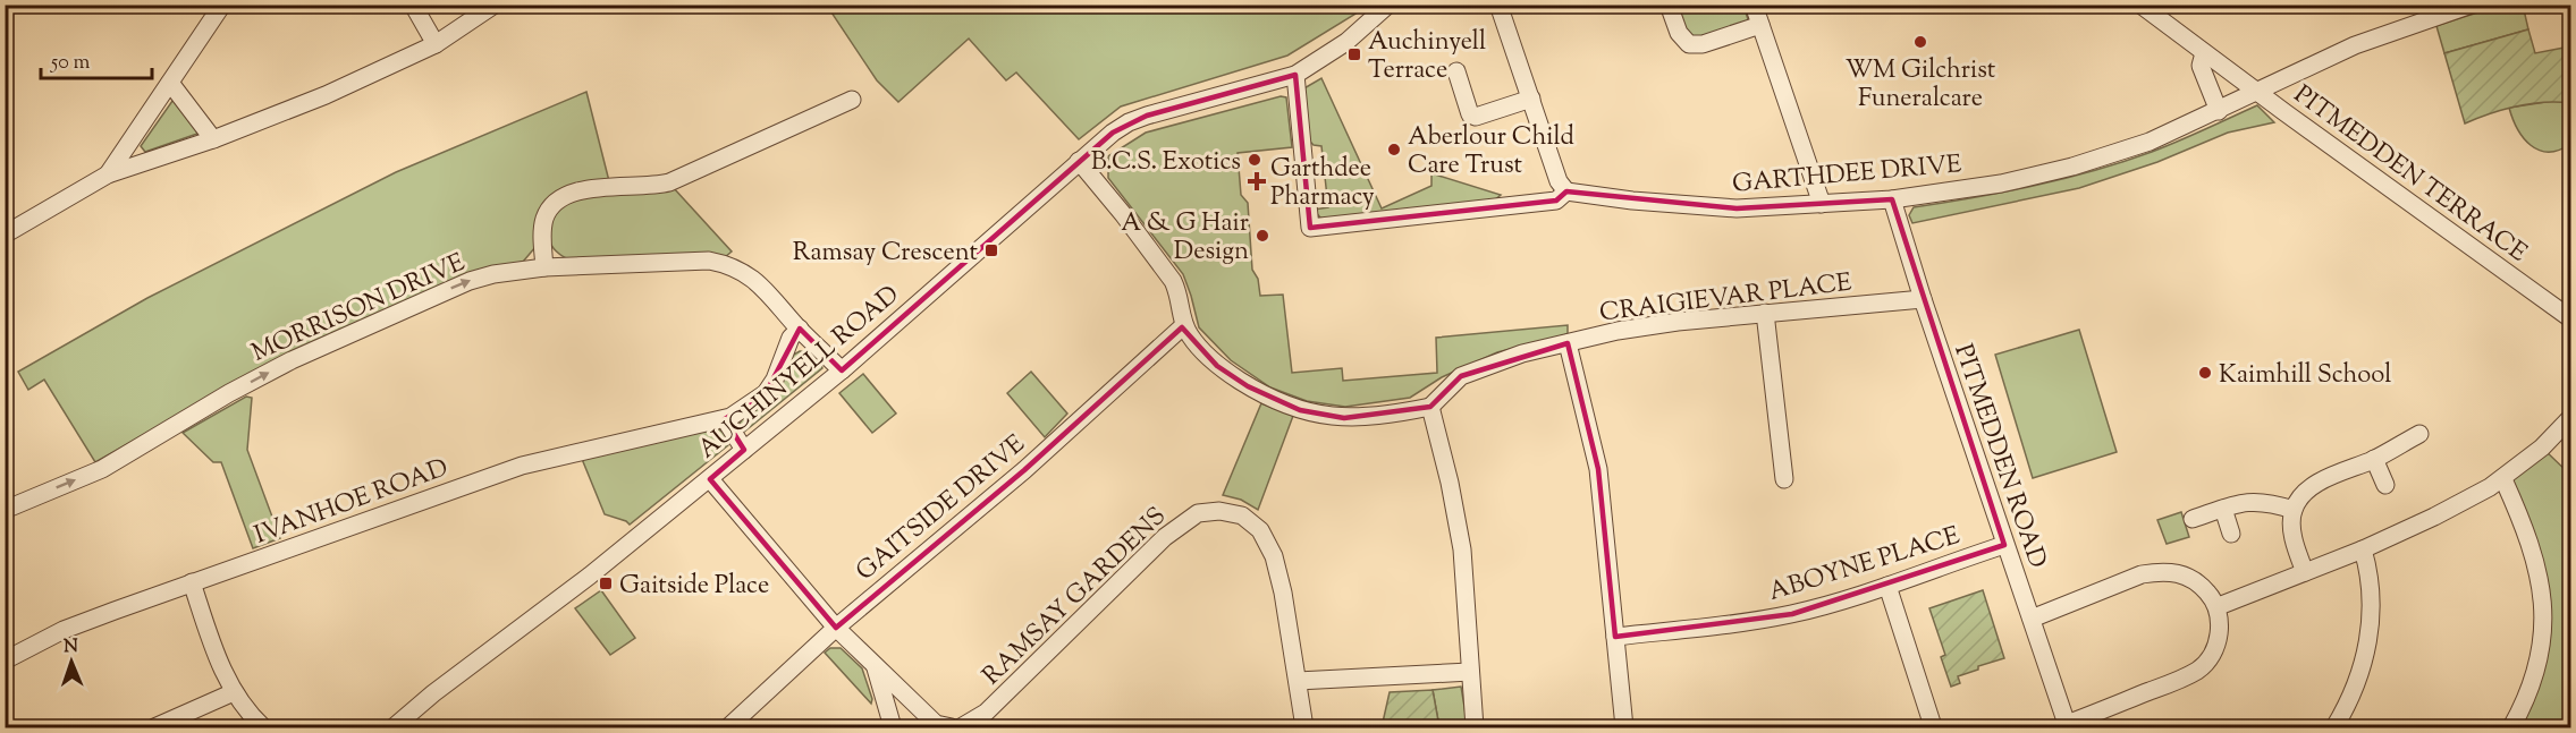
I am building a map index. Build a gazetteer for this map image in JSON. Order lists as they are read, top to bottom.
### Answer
{
  "streets": {
    "street": [
      "GARTHDEE DRIVE",
      "PITMEDDEN TERRACE",
      "CRAIGIEVAR PLACE",
      "MORRISON DRIVE",
      "AUCHINYELL ROAD",
      "PITMEDDEN ROAD",
      "IVANHOE ROAD",
      "GAITSIDE DRIVE",
      "ABOYNE PLACE",
      "RAMSAY GARDENS"
    ]
  },
  "crossings": [
    ["GARTHDEE DRIVE", "PITMEDDEN TERRACE"],
    ["GARTHDEE DRIVE", "AUCHINYELL ROAD"],
    ["GARTHDEE DRIVE", "PITMEDDEN ROAD"],
    ["CRAIGIEVAR PLACE", "PITMEDDEN ROAD"],
    ["MORRISON DRIVE", "AUCHINYELL ROAD"],
    ["MORRISON DRIVE", "IVANHOE ROAD"],
    ["PITMEDDEN ROAD", "ABOYNE PLACE"]
  ],
  "one_way": ["MORRISON DRIVE"],
  "places": {
    "other": [
      "WM Gilchrist Funeralcare",
      "Aberlour Child Care Trust",
      "B.C.S. Exotics",
      "A & G Hair Design",
      "Kaimhill School"
    ],
    "transit": ["Auchinyell Terrace", "Ramsay Crescent", "Gaitside Place"],
    "health": ["Garthdee Pharmacy"]
  },
  "scale_bar": "50 m",
  "north": "top"
}
